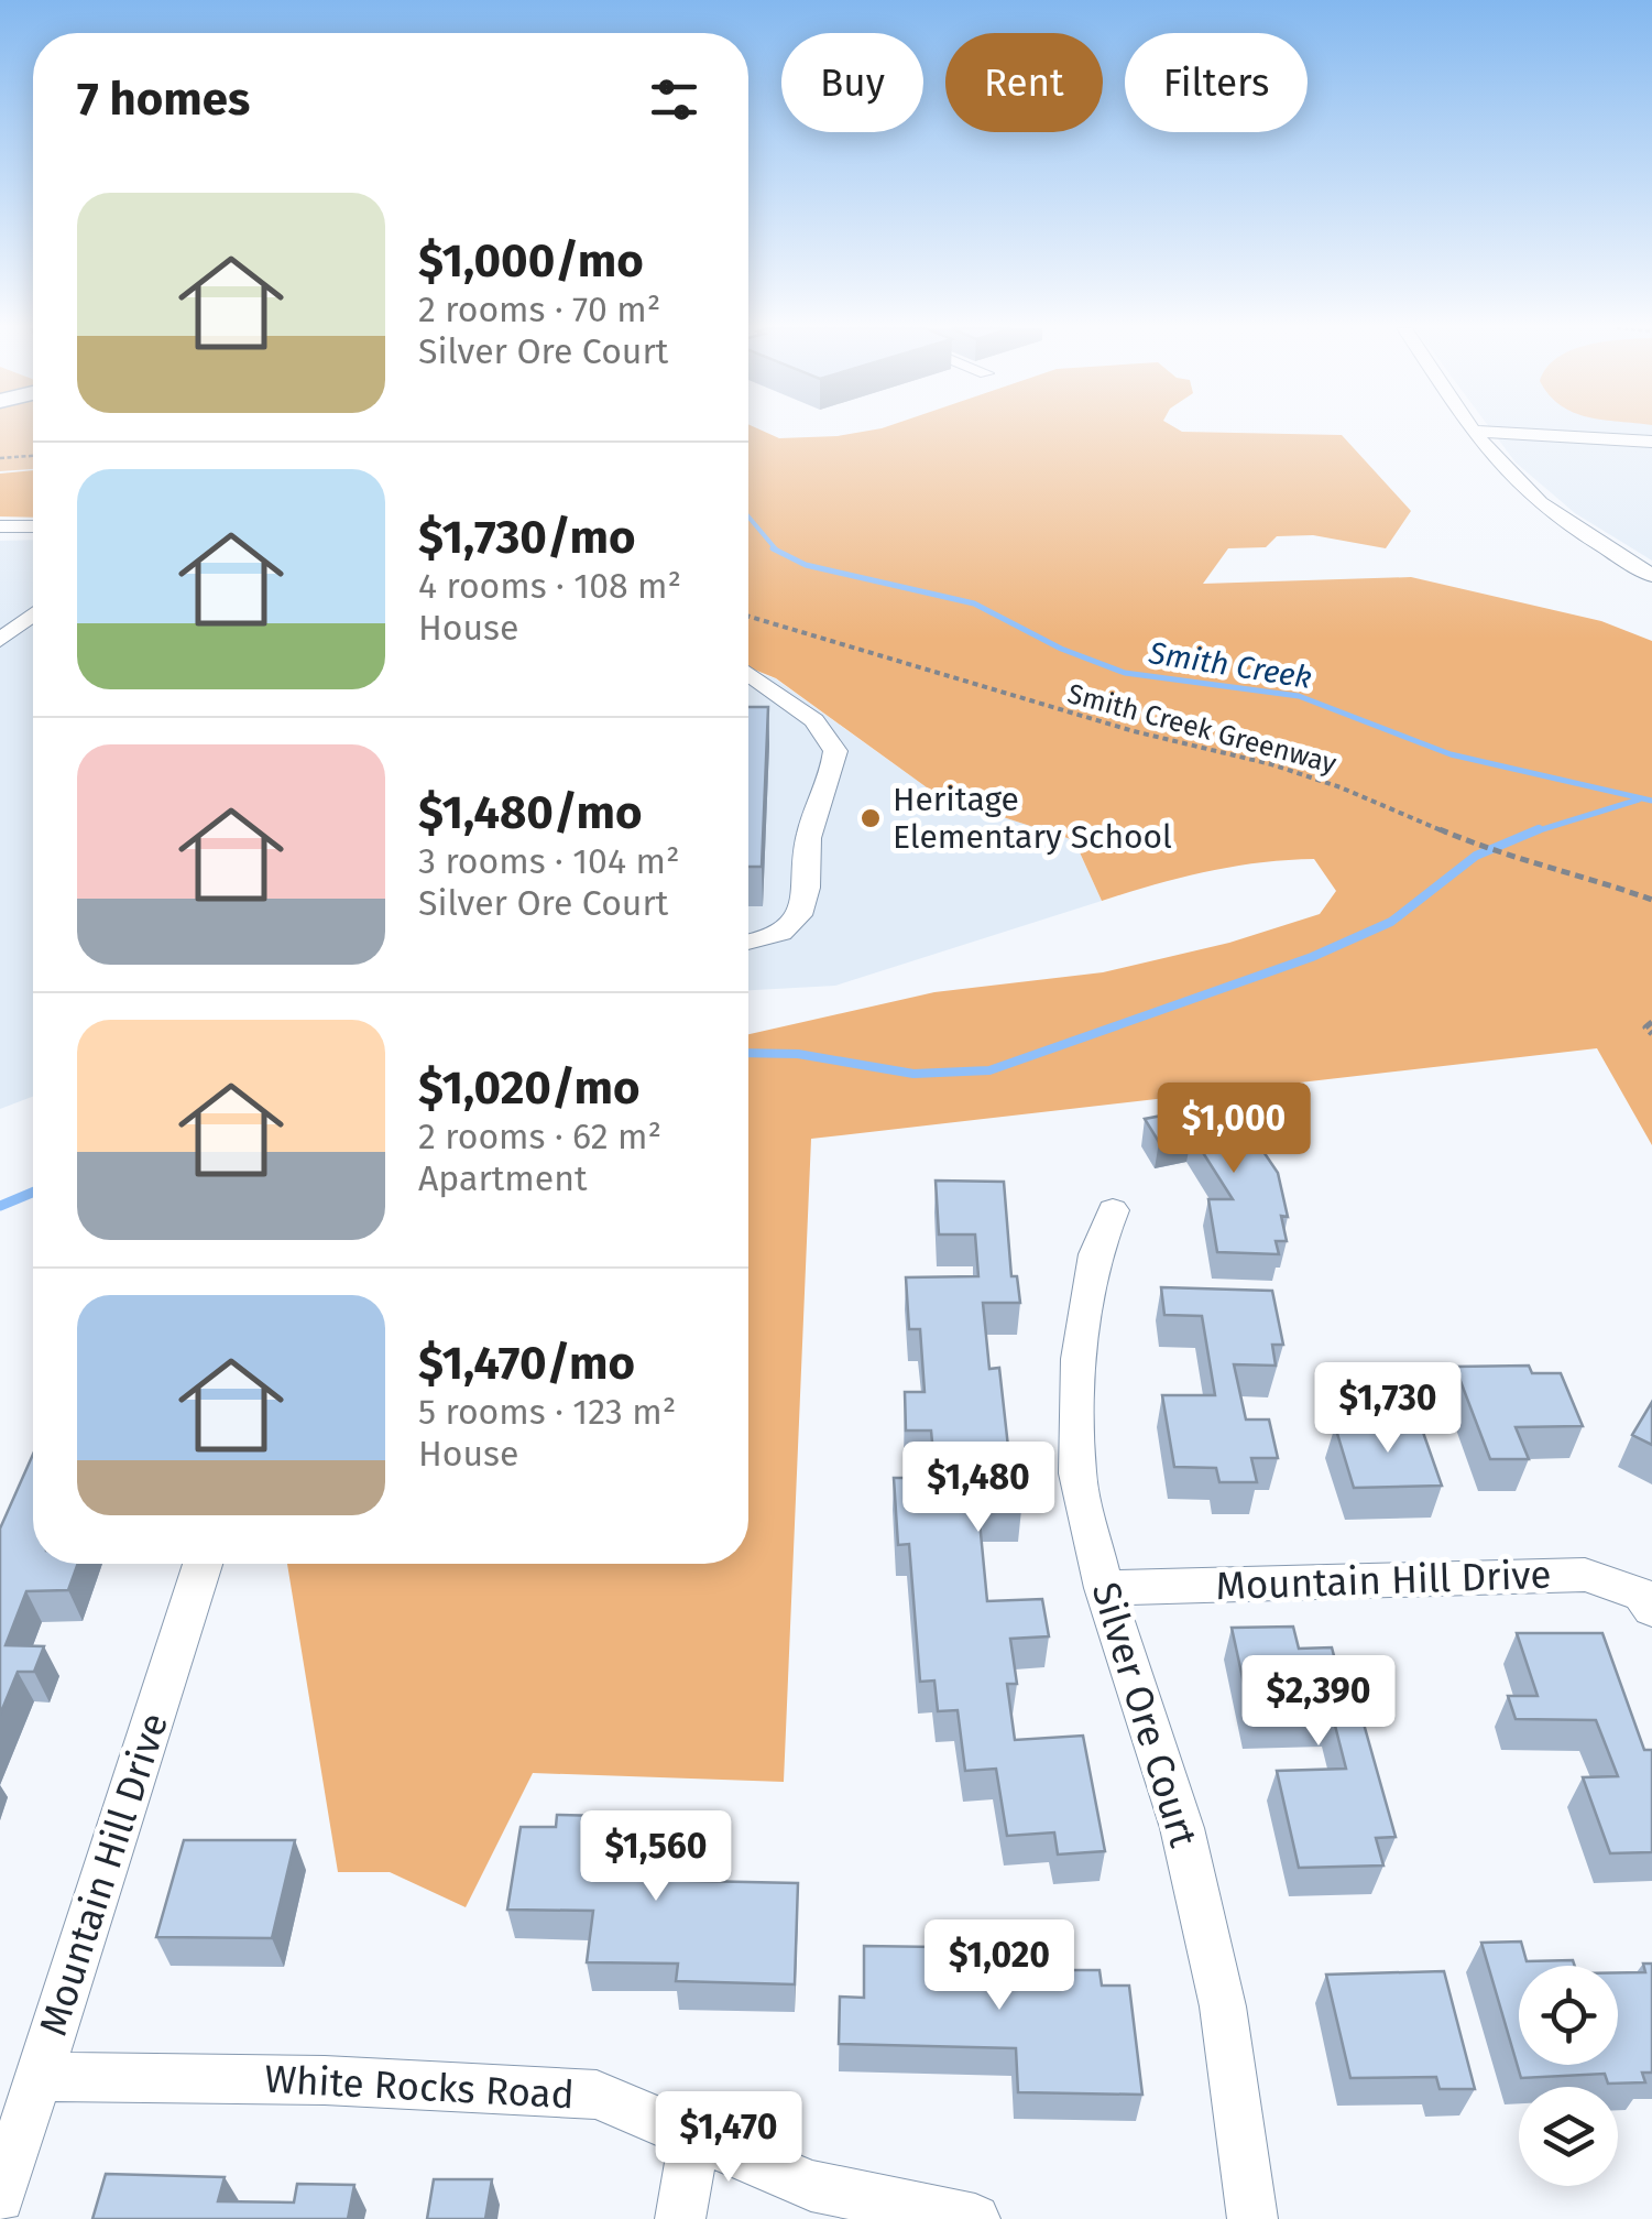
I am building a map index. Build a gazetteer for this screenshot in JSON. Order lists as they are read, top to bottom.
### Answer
{
  "streets": {
    "street": ["Mountain Hill Drive", "Silver Ore Court", "White Rocks Road"],
    "path": ["Smith Creek Greenway"]
  },
  "crossings": [
    ["Mountain Hill Drive", "Silver Ore Court"],
    ["Mountain Hill Drive", "White Rocks Road"]
  ],
  "water": ["Smith Creek"],
  "places": ["Heritage Elementary School"],
  "page": {
    "chip": ["Buy", "Rent", "Filters"],
    "heading": "7 homes",
    "list": [
      {
        "name": "$1,000/mo",
        "note": "2 rooms · 70 m² · Silver Ore Court"
      },
      {
        "name": "$1,730/mo",
        "note": "4 rooms · 108 m² · House"
      },
      {
        "name": "$1,480/mo",
        "note": "3 rooms · 104 m² · Silver Ore Court"
      },
      {
        "name": "$1,020/mo",
        "note": "2 rooms · 62 m² · Apartment"
      },
      {
        "name": "$1,470/mo",
        "note": "5 rooms · 123 m² · House"
      }
    ],
    "price": [
      "$1,000",
      "$1,730",
      "$1,480",
      "$2,390",
      "$1,560",
      "$1,020",
      "$1,470"
    ]
  }
}
